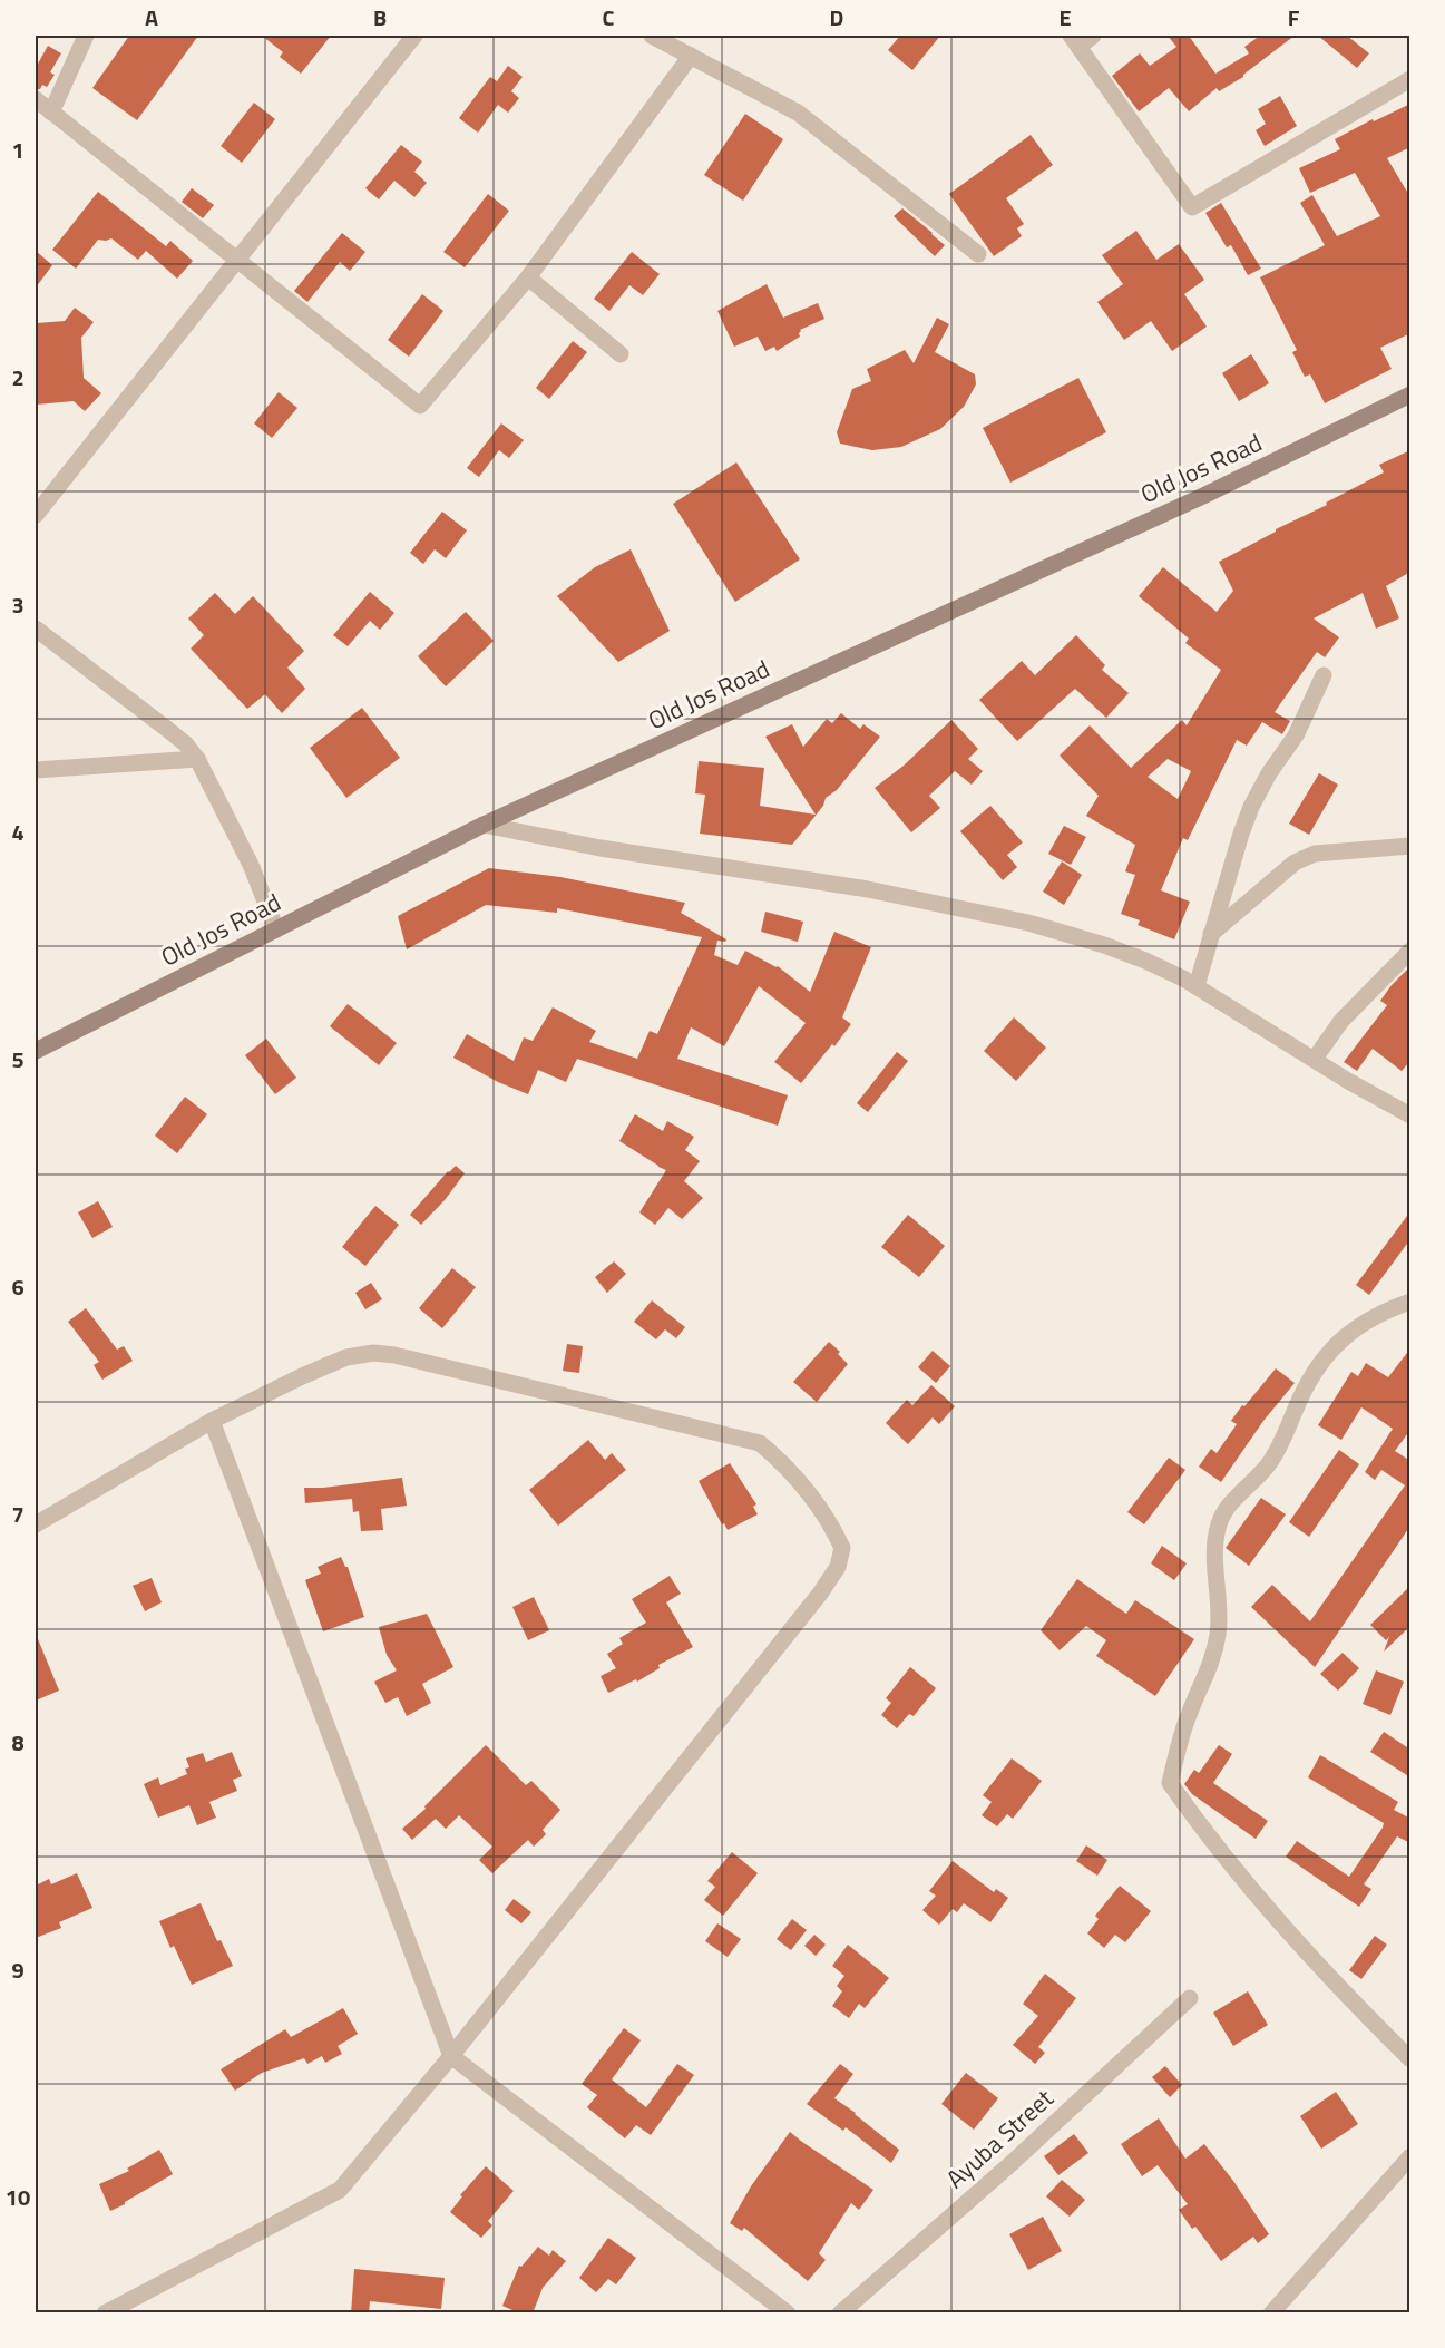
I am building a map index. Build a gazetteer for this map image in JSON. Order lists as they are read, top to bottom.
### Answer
{
  "streets": {
    "main road": ["Old Jos Road"],
    "street": ["Ayuba Street"]
  },
  "grid": {
    "columns": [
      "A",
      "B",
      "C",
      "D",
      "E",
      "F"
    ],
    "rows": [
      "1",
      "2",
      "3",
      "4",
      "5",
      "6",
      "7",
      "8",
      "9",
      "10"
    ]
  }
}
